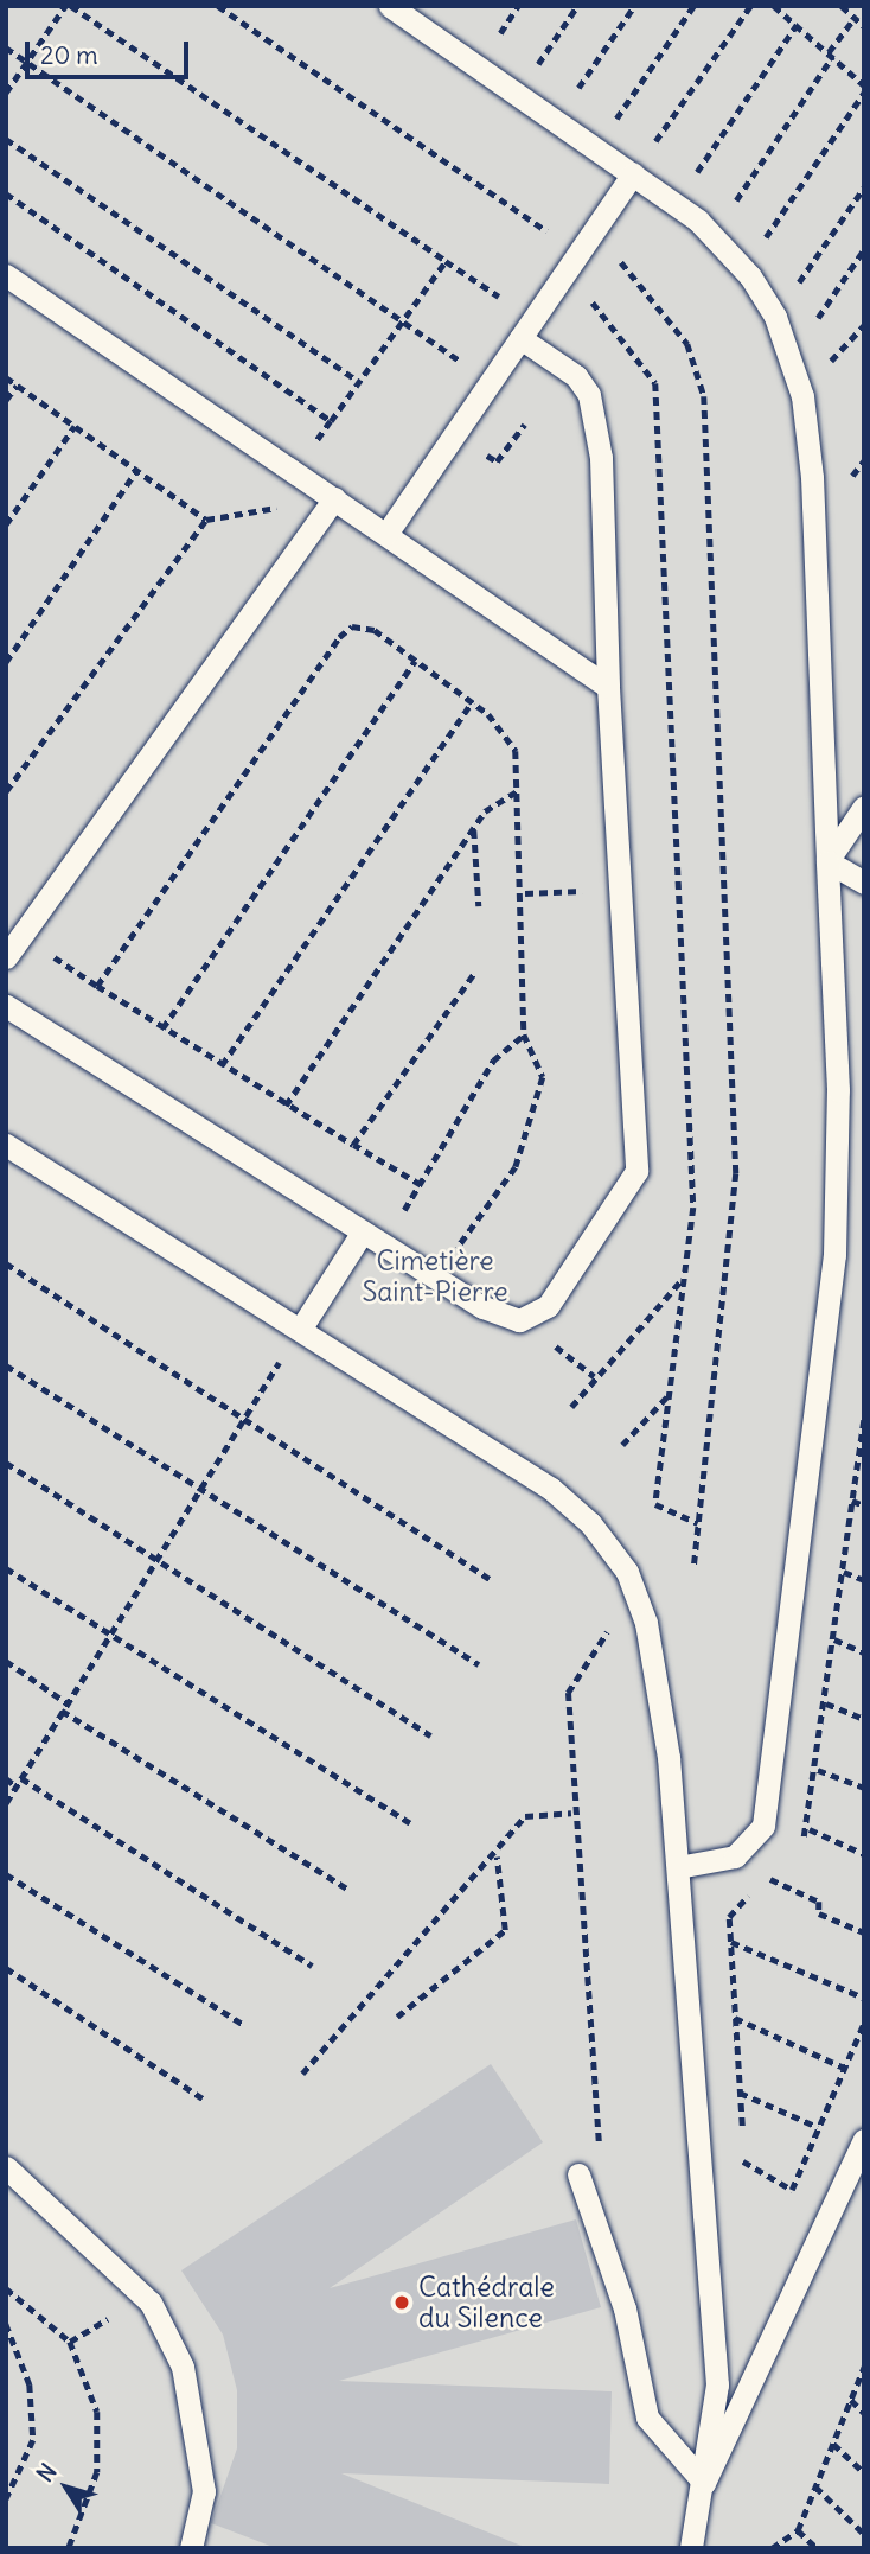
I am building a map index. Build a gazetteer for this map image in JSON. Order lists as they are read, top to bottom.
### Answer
{
  "parks": ["Cimetière Saint-Pierre"],
  "places": ["Cathédrale du Silence"],
  "scale_bar": "20 m",
  "north": "top left"
}
